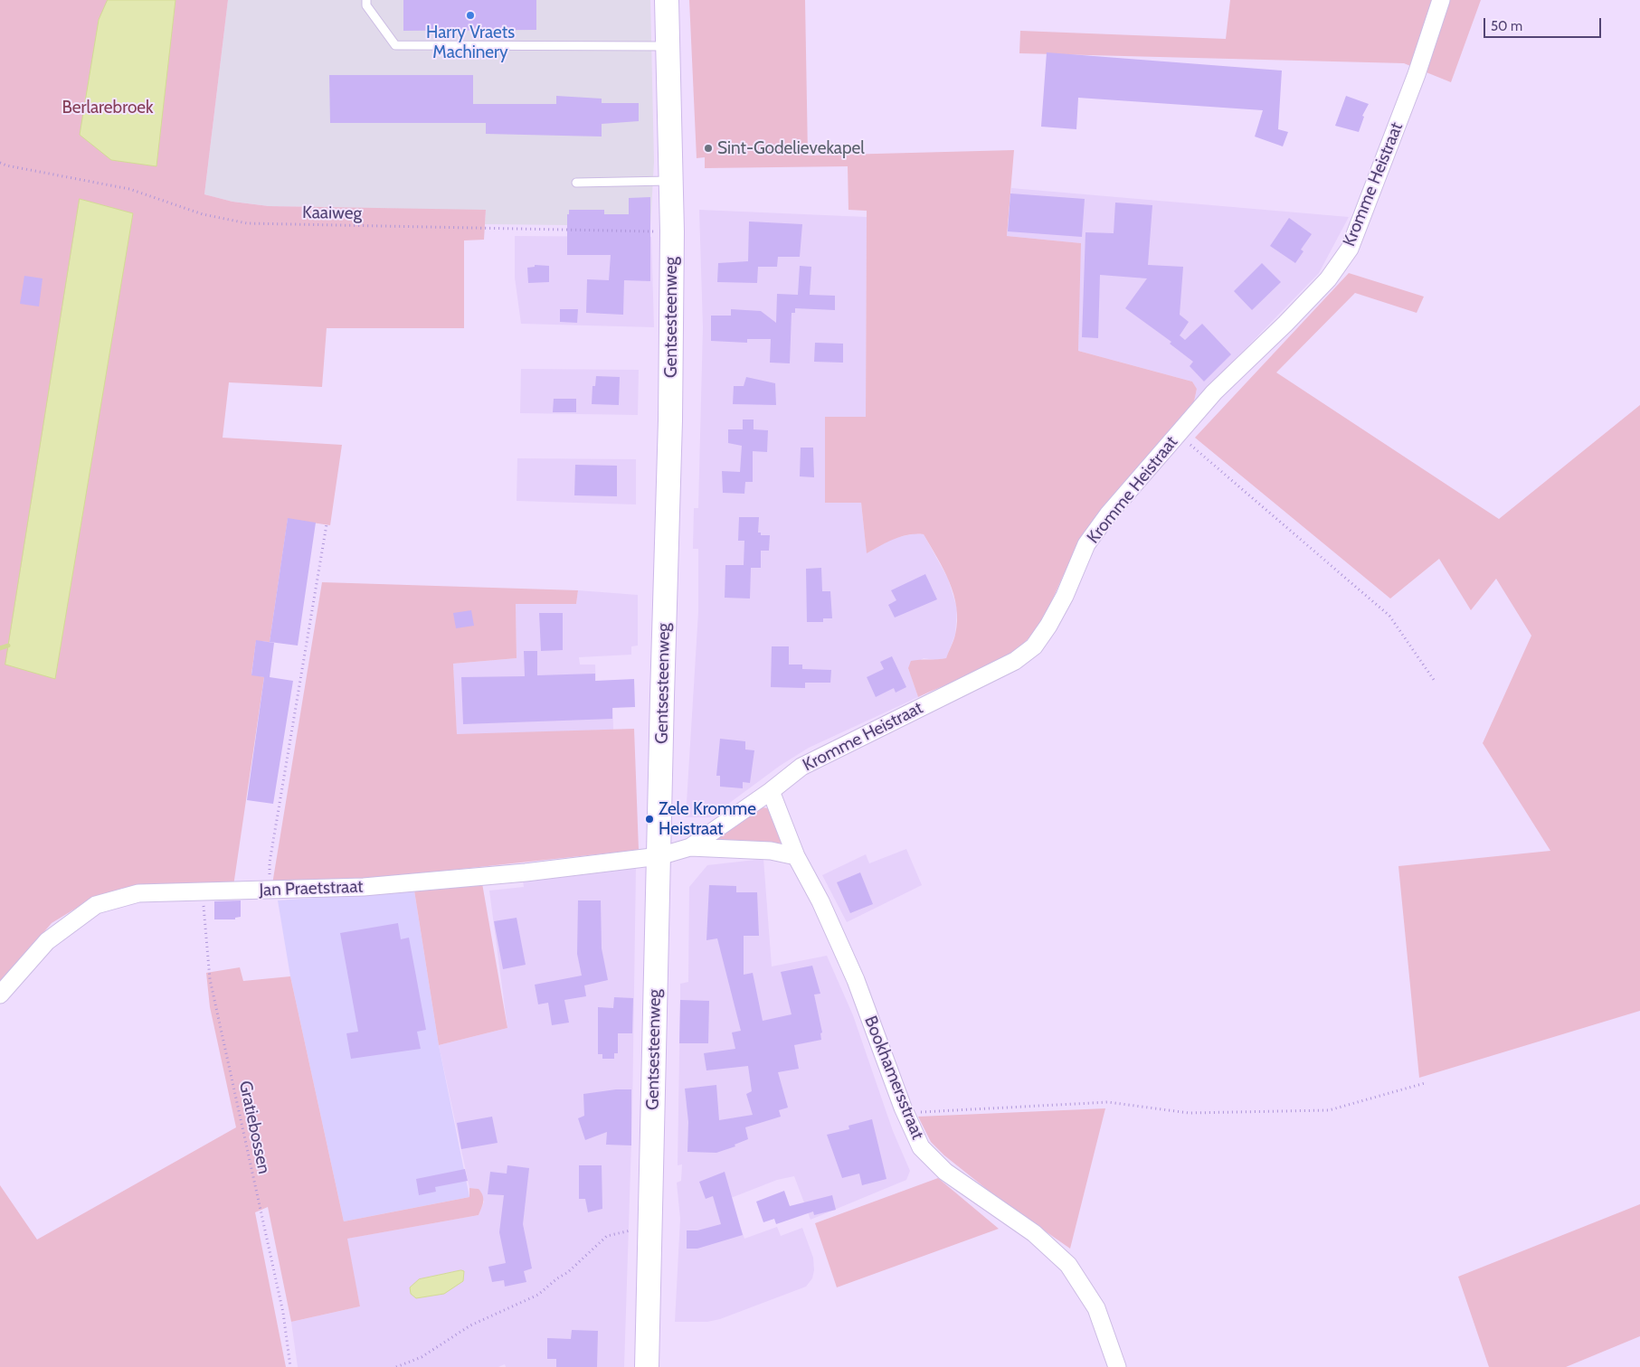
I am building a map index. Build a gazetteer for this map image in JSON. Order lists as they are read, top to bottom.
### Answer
{
  "streets": {
    "main road": ["Gentsesteenweg"],
    "street": ["Kromme Heistraat", "Jan Praetstraat", "Bookhamersstraat"],
    "path": ["Kaaiweg", "Gratiebossen"]
  },
  "crossings": [
    ["Kromme Heistraat", "Gentsesteenweg"],
    ["Kromme Heistraat", "Jan Praetstraat"],
    ["Kromme Heistraat", "Bookhamersstraat"],
    ["Kaaiweg", "Gentsesteenweg"],
    ["Gentsesteenweg", "Jan Praetstraat"],
    ["Jan Praetstraat", "Gratiebossen"]
  ],
  "parks": ["Berlarebroek"],
  "places": ["Harry Vraets Machinery", "Sint-Godelievekapel", "Zele Kromme Heistraat"],
  "scale_bar": "50 m"
}
